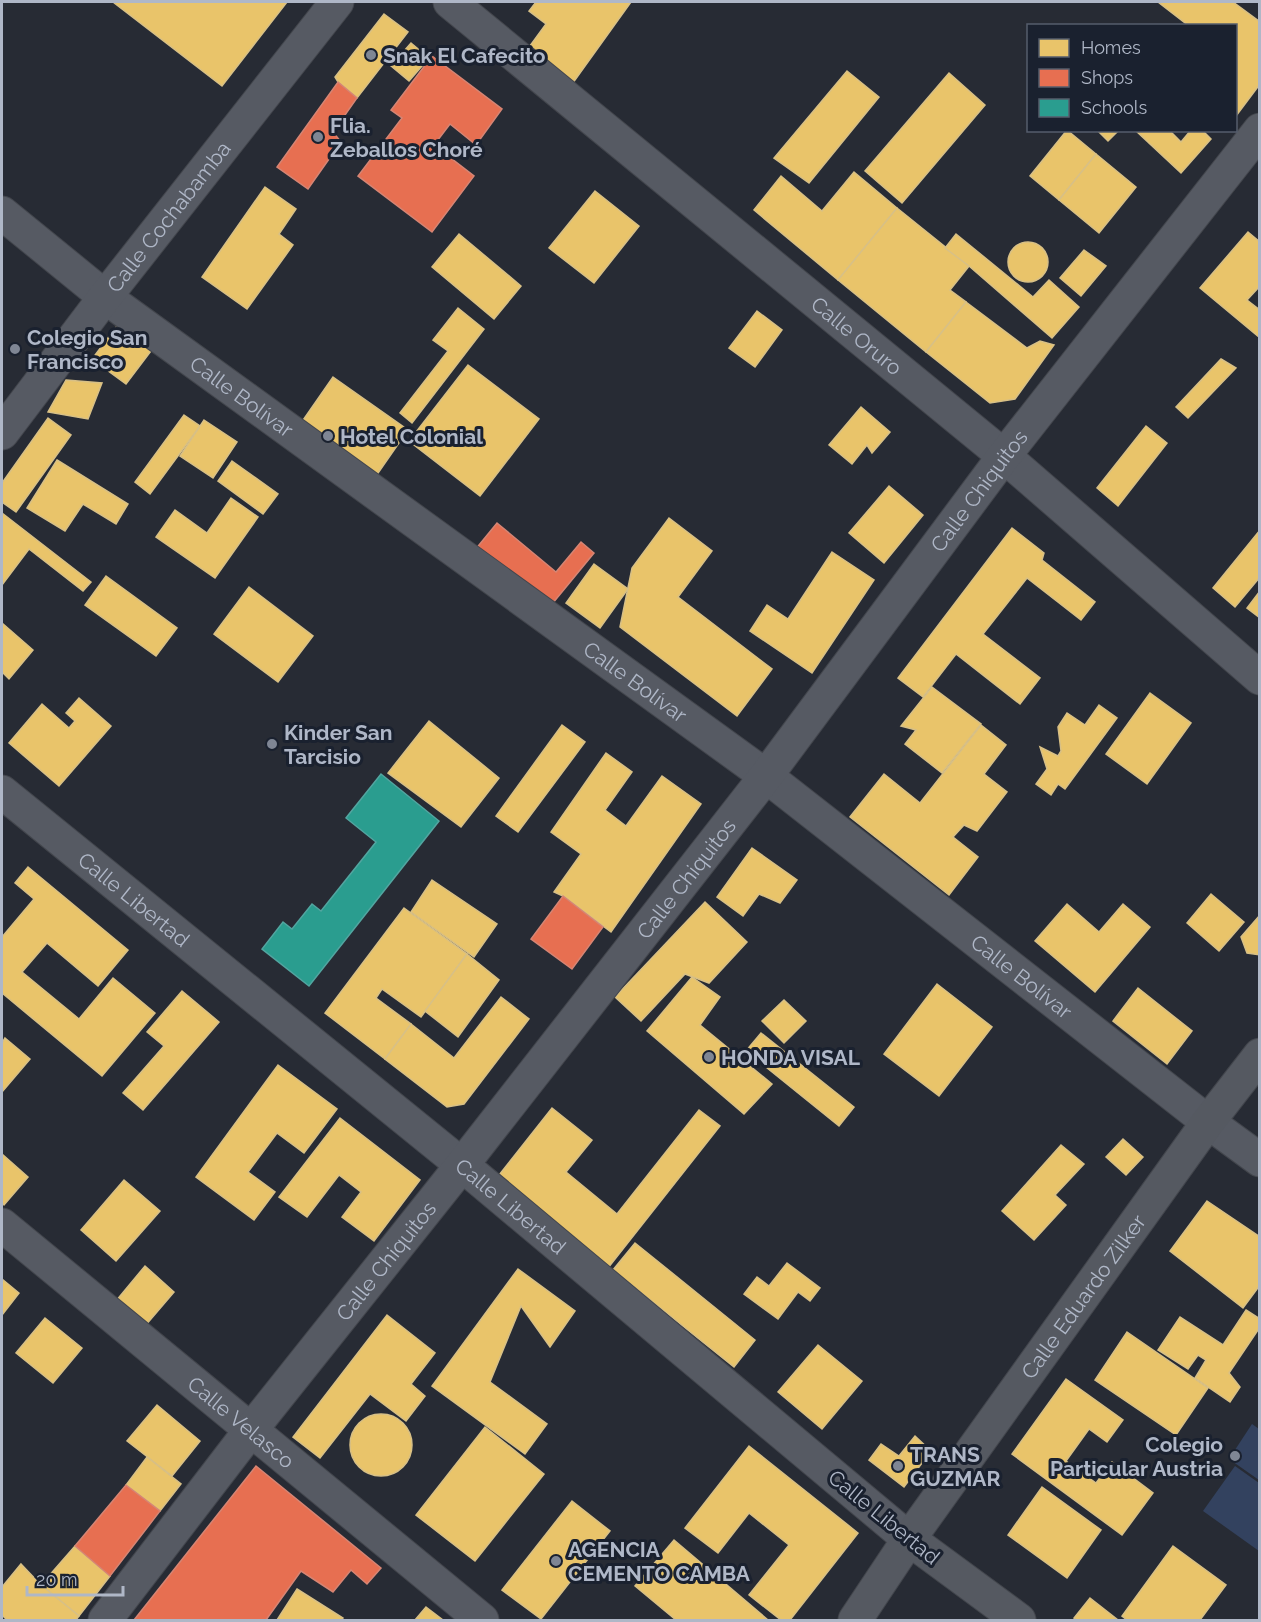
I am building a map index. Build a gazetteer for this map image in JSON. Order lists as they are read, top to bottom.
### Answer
{
  "streets": {
    "street": [
      "Calle Cochabamba",
      "Calle Oruro",
      "Calle Bolívar",
      "Calle Chiquitos",
      "Calle Libertad",
      "Calle Eduardo Zilker",
      "Calle Velasco"
    ]
  },
  "crossings": [
    ["Calle Cochabamba", "Calle Bolívar"],
    ["Calle Oruro", "Calle Chiquitos"],
    ["Calle Bolívar", "Calle Chiquitos"],
    ["Calle Bolívar", "Calle Eduardo Zilker"],
    ["Calle Chiquitos", "Calle Libertad"],
    ["Calle Chiquitos", "Calle Velasco"],
    ["Calle Libertad", "Calle Eduardo Zilker"]
  ],
  "places": [
    "Snak El Cafecito",
    "Flia. Zeballos Choré",
    "Colegio San Francisco",
    "Hotel Colonial",
    "Kinder San Tarcisio",
    "HONDA VISAL",
    "Colegio Particular Austria",
    "TRANS GUZMAR",
    "AGENCIA CEMENTO CAMBA"
  ],
  "legend": ["Homes", "Shops", "Schools"],
  "scale_bar": "20 m"
}
